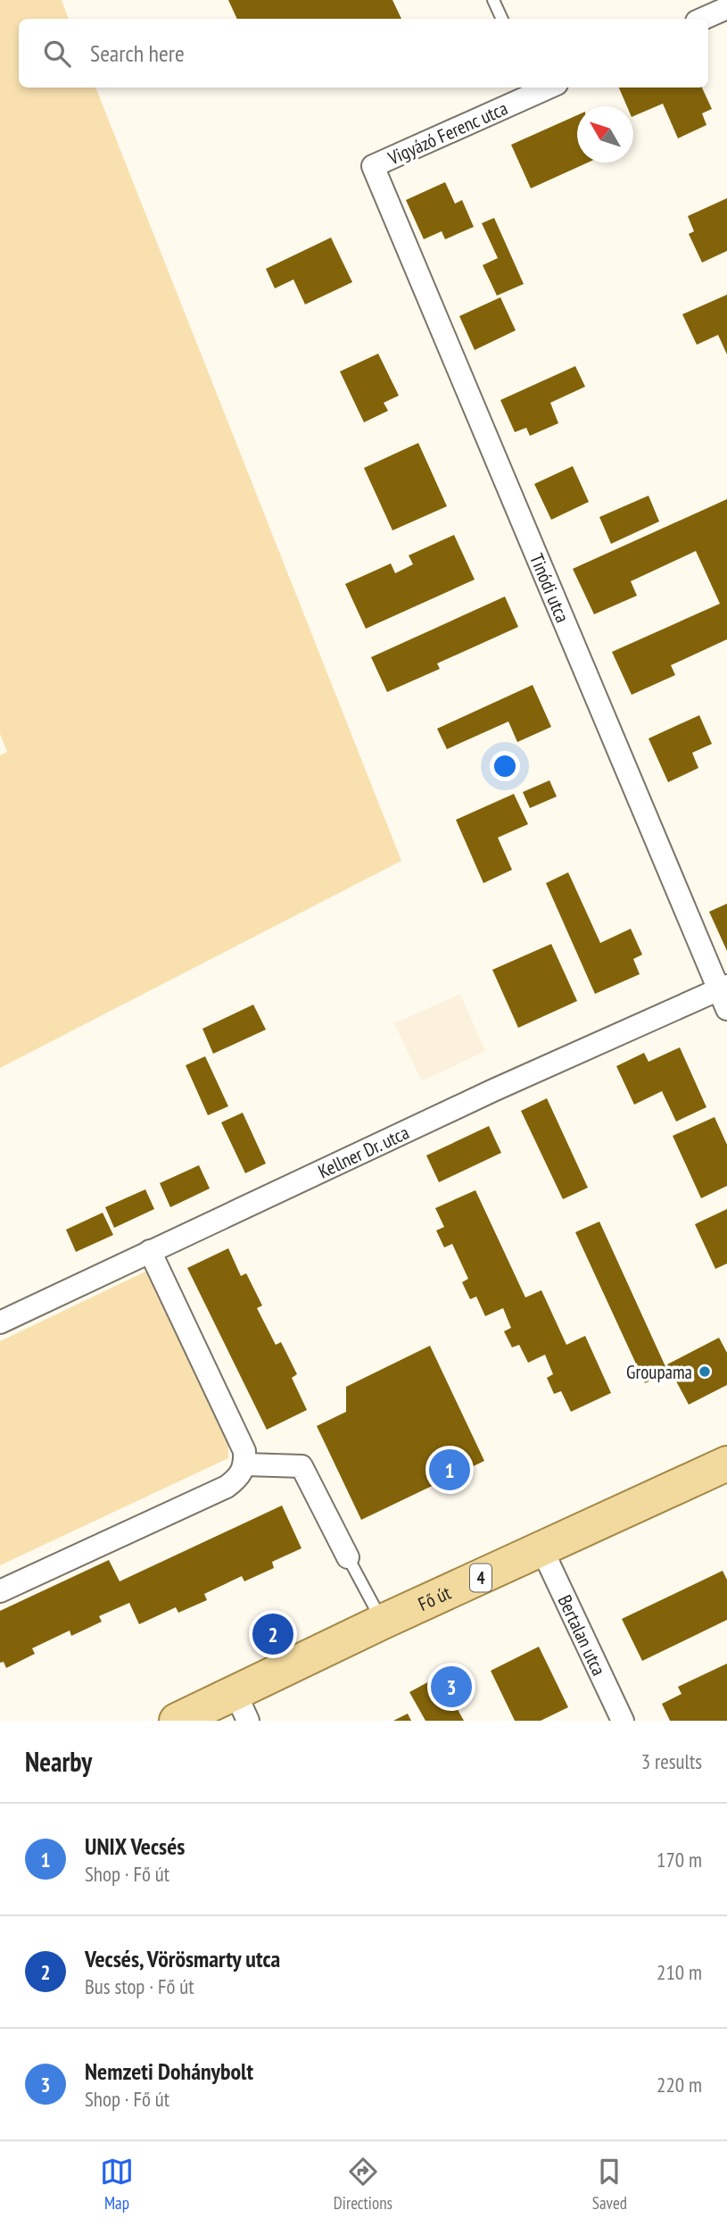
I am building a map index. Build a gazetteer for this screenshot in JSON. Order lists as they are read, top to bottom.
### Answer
{
  "streets": {
    "main road": ["4", "Fő út"],
    "street": [
      "Vigyázó Ferenc utca",
      "Tinódi utca",
      "Kellner Dr. utca",
      "Bertalan utca"
    ]
  },
  "crossings": [
    ["Vigyázó Ferenc utca", "Tinódi utca"],
    ["Tinódi utca", "Kellner Dr. utca"],
    ["Fő út", "Bertalan utca"]
  ],
  "places": ["Groupama"],
  "north": "top left",
  "page": {
    "search": "Search here",
    "pins": ["1", "2", "3"],
    "heading": ["Nearby", "3 results"],
    "list": [
      {
        "mark": "1",
        "name": "UNIX Vecsés",
        "note": "Shop · Fő út",
        "value": "170 m"
      },
      {
        "mark": "2",
        "name": "Vecsés, Vörösmarty utca",
        "note": "Bus stop · Fő út",
        "value": "210 m"
      },
      {
        "mark": "3",
        "name": "Nemzeti Dohánybolt",
        "note": "Shop · Fő út",
        "value": "220 m"
      }
    ],
    "nav": ["Map", "Directions", "Saved"]
  }
}
